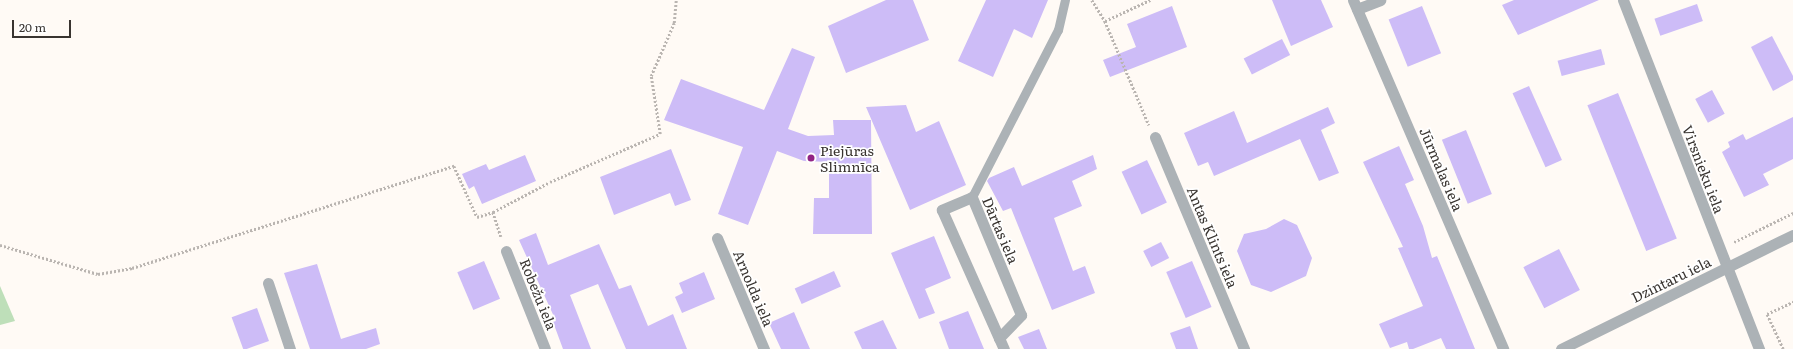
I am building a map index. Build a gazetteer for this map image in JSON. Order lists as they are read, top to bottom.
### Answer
{
  "streets": {
    "street": [
      "Jūrmalas iela",
      "Virsnieku iela",
      "Dārtas iela",
      "Antas Klints iela",
      "Dzintaru iela",
      "Arnolda iela",
      "Robežu iela"
    ]
  },
  "crossings": [
    ["Virsnieku iela", "Dzintaru iela"]
  ],
  "places": ["Piejūras Slimnīca"],
  "scale_bar": "20 m"
}
